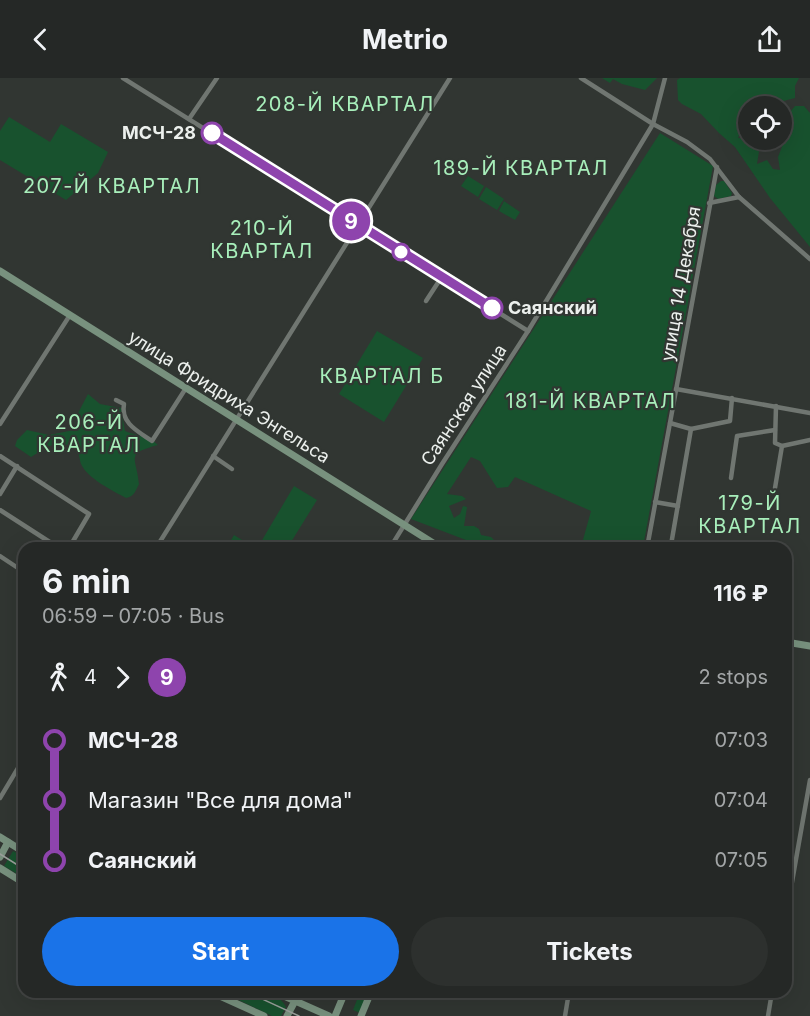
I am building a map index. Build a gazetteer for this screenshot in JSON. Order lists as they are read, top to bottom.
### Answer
{
  "streets": {
    "street": ["улица 14 Декабря", "улица Фридриха Энгельса", "Саянская улица"]
  },
  "crossings": [
    ["улица Фридриха Энгельса", "Саянская улица"]
  ],
  "districts": [
    "208-Й КВАРТАЛ",
    "189-Й КВАРТАЛ",
    "207-Й КВАРТАЛ",
    "210-Й КВАРТАЛ",
    "КВАРТАЛ Б",
    "181-Й КВАРТАЛ",
    "206-Й КВАРТАЛ",
    "179-Й КВАРТАЛ"
  ],
  "places": ["МСЧ-28", "Саянский"],
  "lines": ["bus line 9"],
  "page": {
    "header": "Metrio",
    "on_map": "9",
    "heading": ["6 min", "06:59 – 07:05 · Bus", "116 ₽"],
    "legs": ["4", "9", "2 stops"],
    "list": [
      {
        "name": "МСЧ-28",
        "value": "07:03"
      },
      {
        "name": "Магазин \"Все для дома\"",
        "value": "07:04"
      },
      {
        "name": "Саянский",
        "value": "07:05"
      }
    ],
    "buttons": ["Start", "Tickets"]
  }
}
